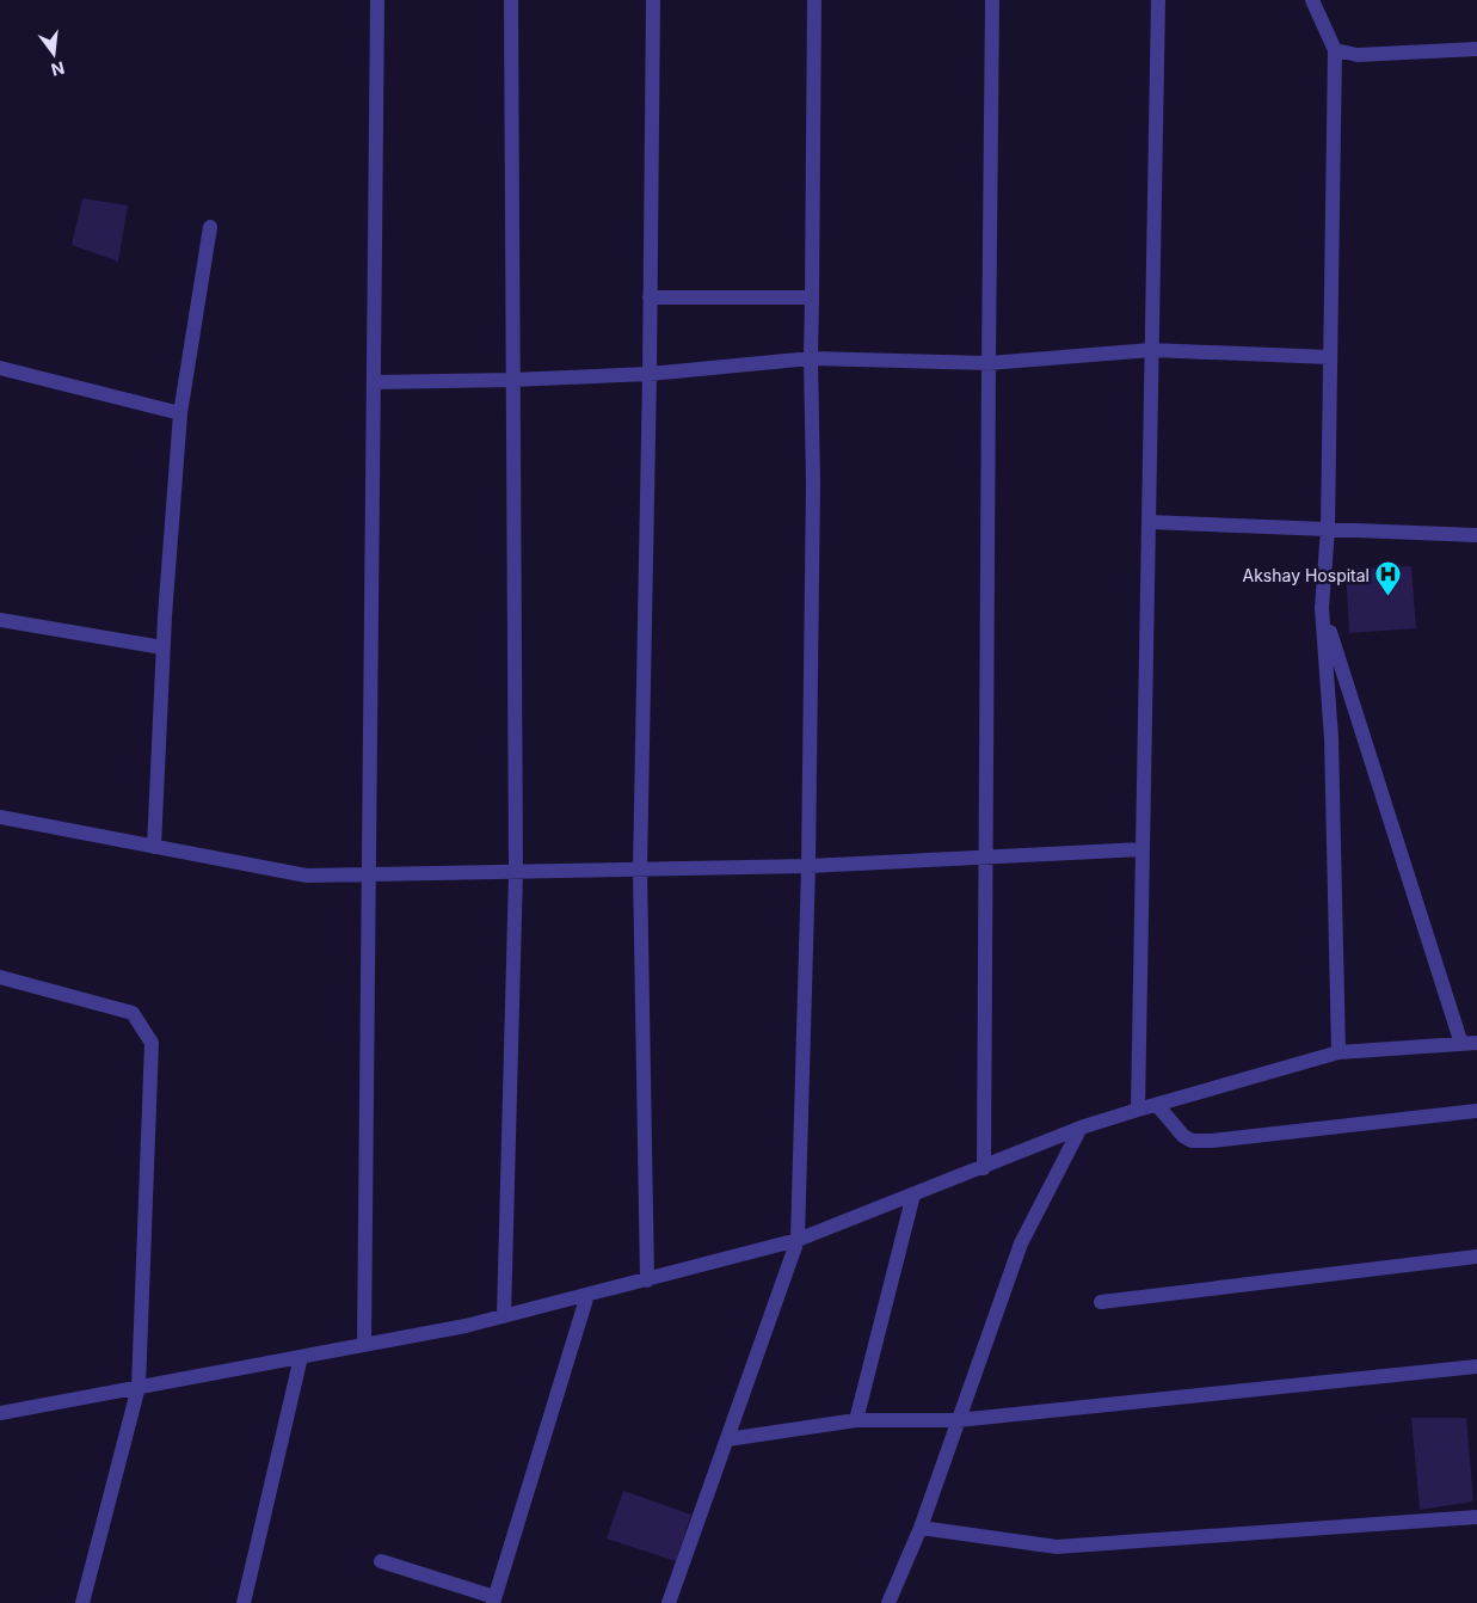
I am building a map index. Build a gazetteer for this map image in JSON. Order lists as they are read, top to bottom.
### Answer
{
  "places": {
    "hospital": ["Akshay Hospital"]
  },
  "north": "bottom"
}
